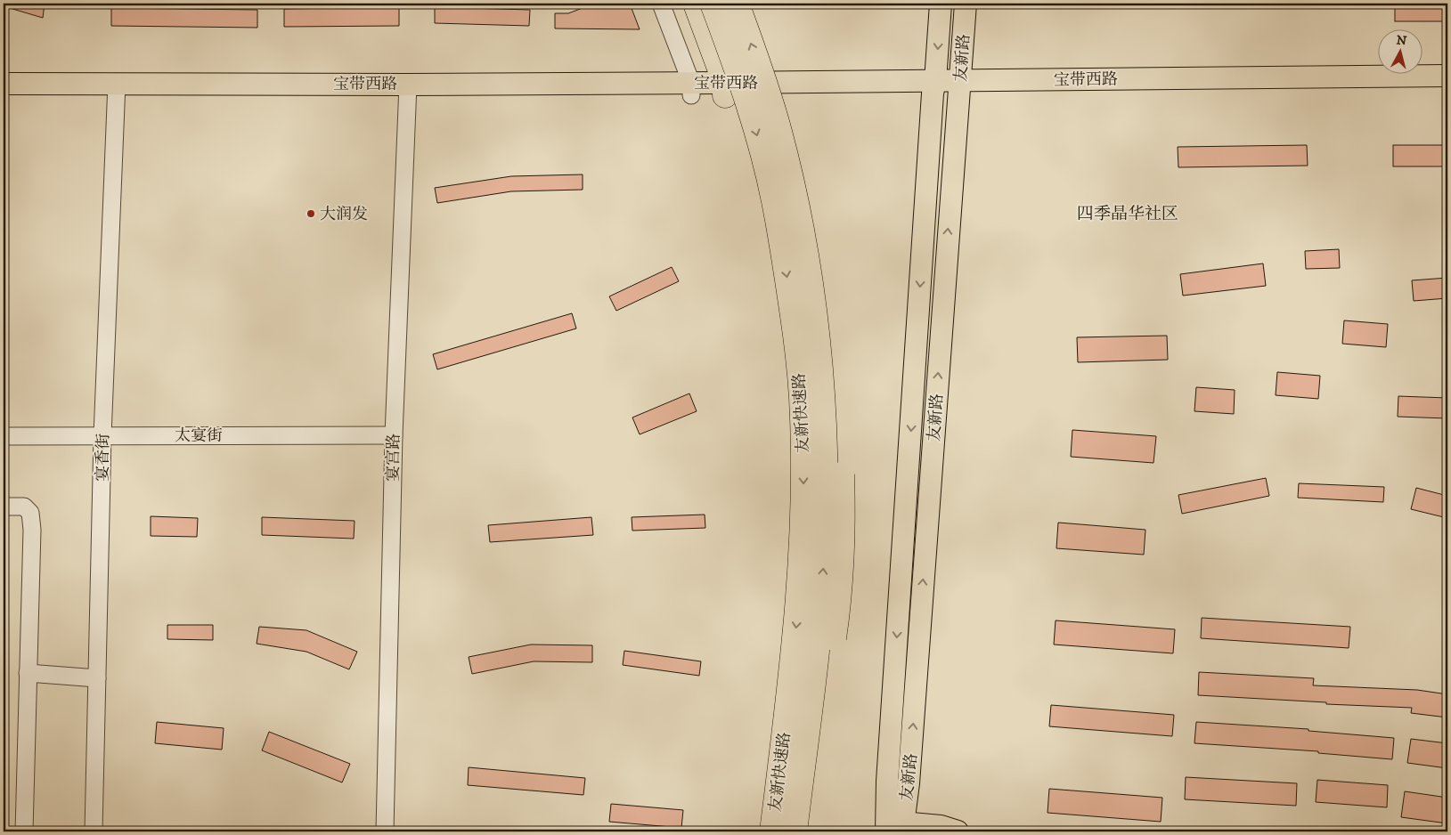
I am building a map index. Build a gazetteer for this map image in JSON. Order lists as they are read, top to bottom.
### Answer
{
  "streets": {
    "highway": ["友新快速路"],
    "main road": ["友新路", "宝带西路"],
    "street": ["太宴街", "宴香街", "宴宫路"]
  },
  "crossings": [
    ["友新路", "宝带西路"],
    ["宝带西路", "宴香街"],
    ["宝带西路", "宴宫路"],
    ["太宴街", "宴香街"],
    ["太宴街", "宴宫路"]
  ],
  "districts": ["四季晶华社区"],
  "places": ["大润发"],
  "north": "top"
}
